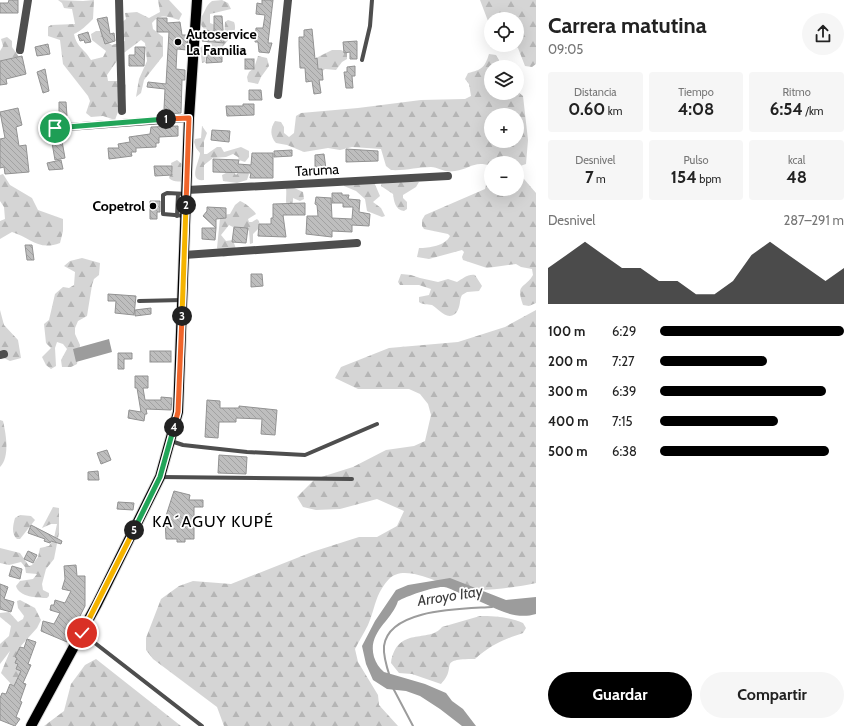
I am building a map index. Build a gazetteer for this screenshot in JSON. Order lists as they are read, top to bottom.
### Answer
{
  "streets": {
    "street": ["Taruma"]
  },
  "districts": ["KA´AGUY KUPÉ"],
  "water": ["Arroyo Itay"],
  "places": ["Autoservice La Familia", "Copetrol"],
  "page": {
    "heading": ["Carrera matutina", "09:05"],
    "map_buttons": ["+", "−"],
    "stats": [
      ["Distancia", "0.60 km"],
      ["Tiempo", "4:08"],
      ["Ritmo", "6:54 /km"],
      ["Desnivel", "7 m"],
      ["Pulso", "154 bpm"],
      ["kcal", "48"]
    ],
    "pins": [
      "1",
      "2",
      "3",
      "4",
      "5"
    ],
    "chart": ["Desnivel", "287–291 m"],
    "list": [
      {
        "name": "100 m",
        "note": "6:29"
      },
      {
        "name": "200 m",
        "note": "7:27"
      },
      {
        "name": "300 m",
        "note": "6:39"
      },
      {
        "name": "400 m",
        "note": "7:15"
      },
      {
        "name": "500 m",
        "note": "6:38"
      }
    ],
    "buttons": ["Guardar", "Compartir"]
  }
}
